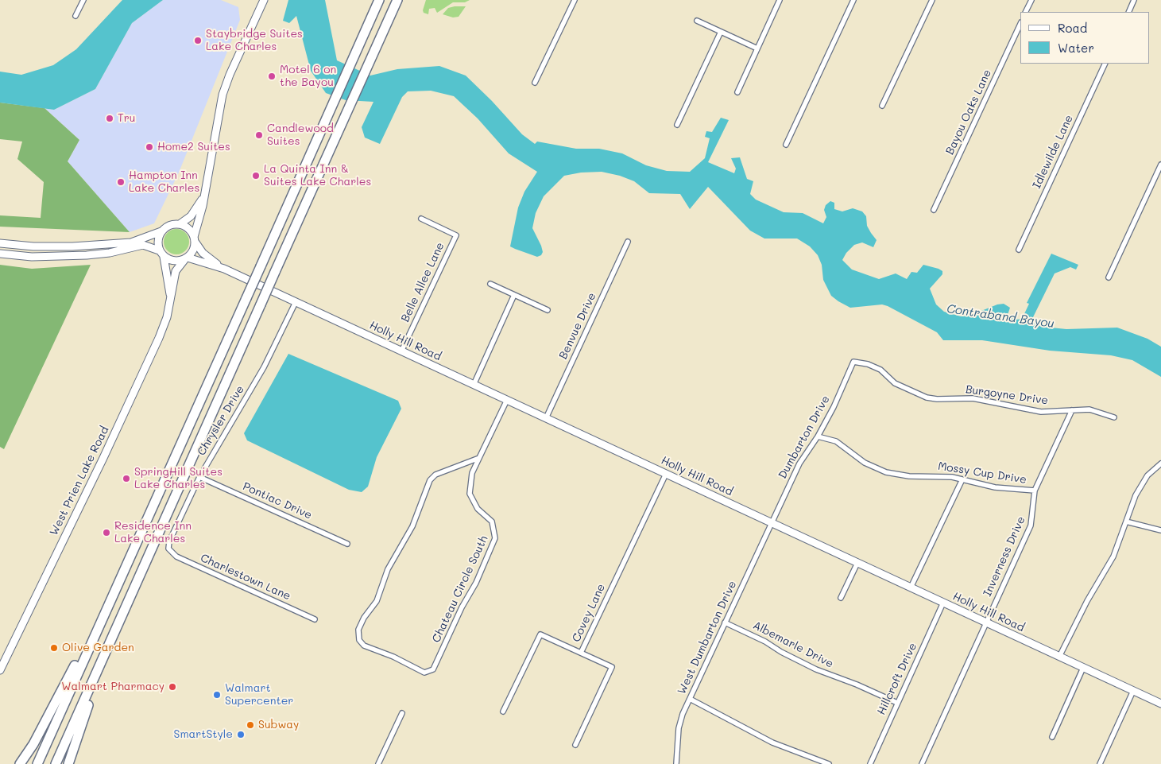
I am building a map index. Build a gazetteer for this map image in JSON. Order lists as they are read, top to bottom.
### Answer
{
  "streets": {
    "street": [
      "Bayou Oaks Lane",
      "Idlewilde Lane",
      "Belle Allee Lane",
      "Benvue Drive",
      "Holly Hill Road",
      "Burgoyne Drive",
      "Chrysler Drive",
      "Dumbarton Drive",
      "Mossy Cup Drive",
      "West Prien Lake Road",
      "Pontiac Drive",
      "Inverness Drive",
      "Charlestown Lane",
      "Chateau Circle South",
      "Covey Lane",
      "West Dumbarton Drive",
      "Albemarle Drive",
      "Hillcroft Drive"
    ]
  },
  "crossings": [
    ["Belle Allee Lane", "Holly Hill Road"],
    ["Benvue Drive", "Holly Hill Road"],
    ["Holly Hill Road", "Chrysler Drive"],
    ["Holly Hill Road", "Dumbarton Drive"],
    ["Holly Hill Road", "West Prien Lake Road"],
    ["Holly Hill Road", "Inverness Drive"],
    ["Holly Hill Road", "Covey Lane"],
    ["Holly Hill Road", "West Dumbarton Drive"],
    ["Holly Hill Road", "Hillcroft Drive"],
    ["Burgoyne Drive", "Dumbarton Drive"],
    ["Burgoyne Drive", "Inverness Drive"],
    ["Chrysler Drive", "Pontiac Drive"],
    ["Chrysler Drive", "Charlestown Lane"],
    ["Dumbarton Drive", "Mossy Cup Drive"],
    ["Dumbarton Drive", "West Dumbarton Drive"],
    ["Mossy Cup Drive", "Inverness Drive"],
    ["West Dumbarton Drive", "Albemarle Drive"],
    ["Albemarle Drive", "Hillcroft Drive"]
  ],
  "water": ["Contraband Bayou"],
  "places": [
    "Staybridge Suites Lake Charles",
    "Motel 6 on the Bayou",
    "Tru",
    "Candlewood Suites",
    "Home2 Suites",
    "La Quinta Inn & Suites Lake Charles",
    "Hampton Inn Lake Charles",
    "SpringHill Suites Lake Charles",
    "Residence Inn Lake Charles",
    "Olive Garden",
    "Walmart Pharmacy",
    "Walmart Supercenter",
    "Subway",
    "SmartStyle"
  ],
  "legend": ["Road", "Water"]
}
